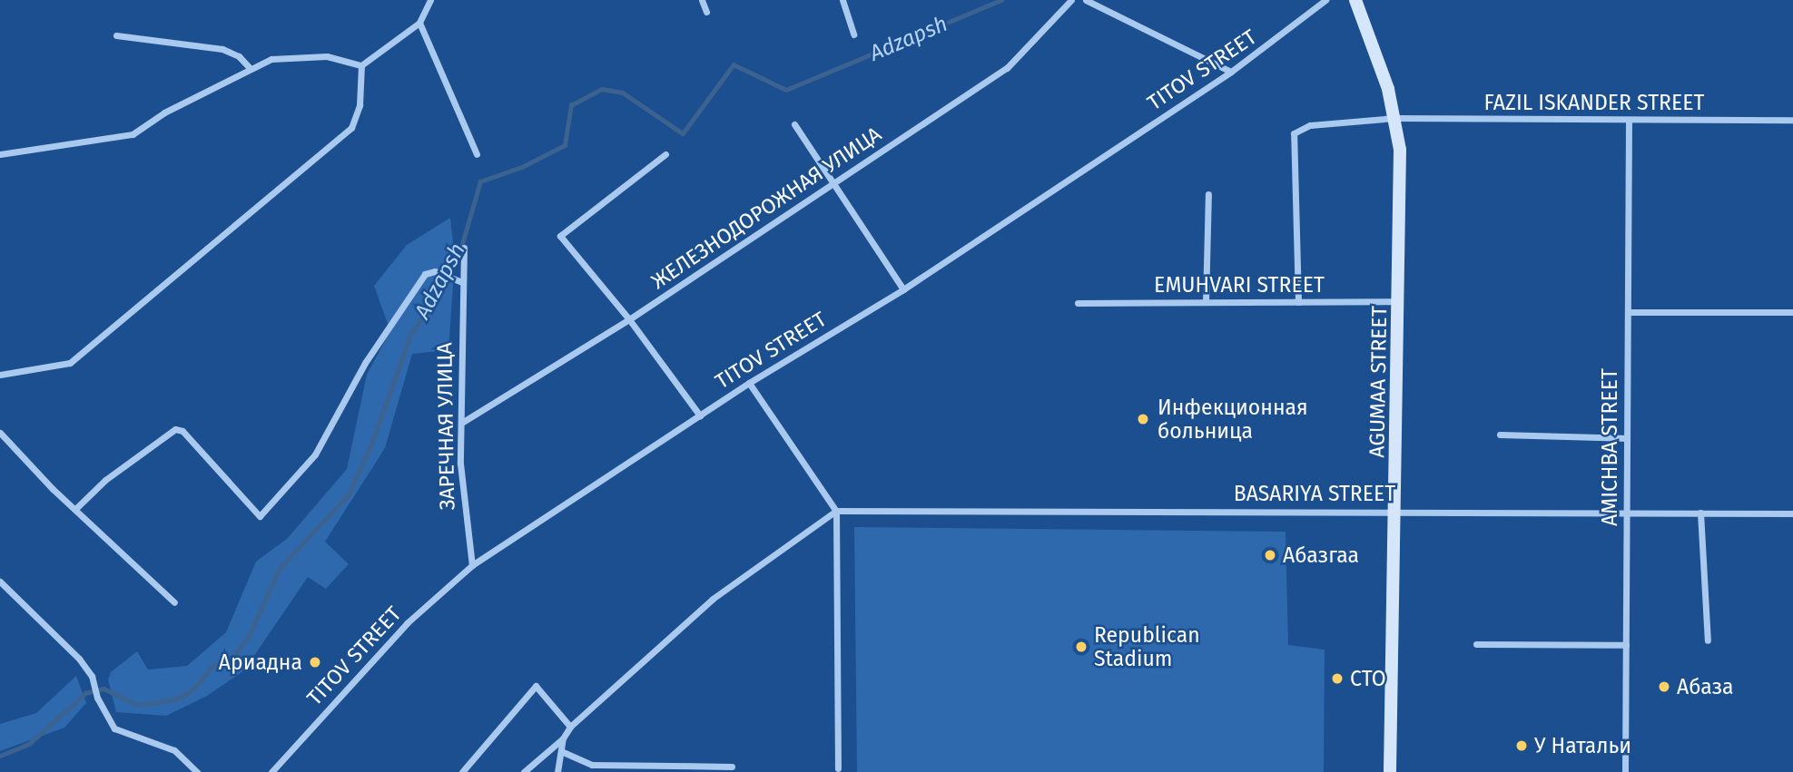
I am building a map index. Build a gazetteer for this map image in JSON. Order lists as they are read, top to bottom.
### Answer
{
  "streets": {
    "street": [
      "TITOV STREET",
      "FAZIL ISKANDER STREET",
      "ЖЕЛЕЗНОДОРОЖНАЯ УЛИЦА",
      "EMUHVARI STREET",
      "AGUMAA STREET",
      "ЗАРЕЧНАЯ УЛИЦА",
      "AMICHBA STREET",
      "BASARIYA STREET"
    ]
  },
  "crossings": [
    ["TITOV STREET", "ЗАРЕЧНАЯ УЛИЦА"],
    ["FAZIL ISKANDER STREET", "EMUHVARI STREET"],
    ["FAZIL ISKANDER STREET", "AGUMAA STREET"],
    ["FAZIL ISKANDER STREET", "AMICHBA STREET"],
    ["ЖЕЛЕЗНОДОРОЖНАЯ УЛИЦА", "ЗАРЕЧНАЯ УЛИЦА"],
    ["EMUHVARI STREET", "AGUMAA STREET"],
    ["AGUMAA STREET", "BASARIYA STREET"],
    ["AMICHBA STREET", "BASARIYA STREET"]
  ],
  "water": ["Adzapsh"],
  "places": [
    "Инфекционная больница",
    "Абазгаа",
    "Republican Stadium",
    "Ариадна",
    "СТО",
    "Абаза",
    "У Натальи"
  ]
}
